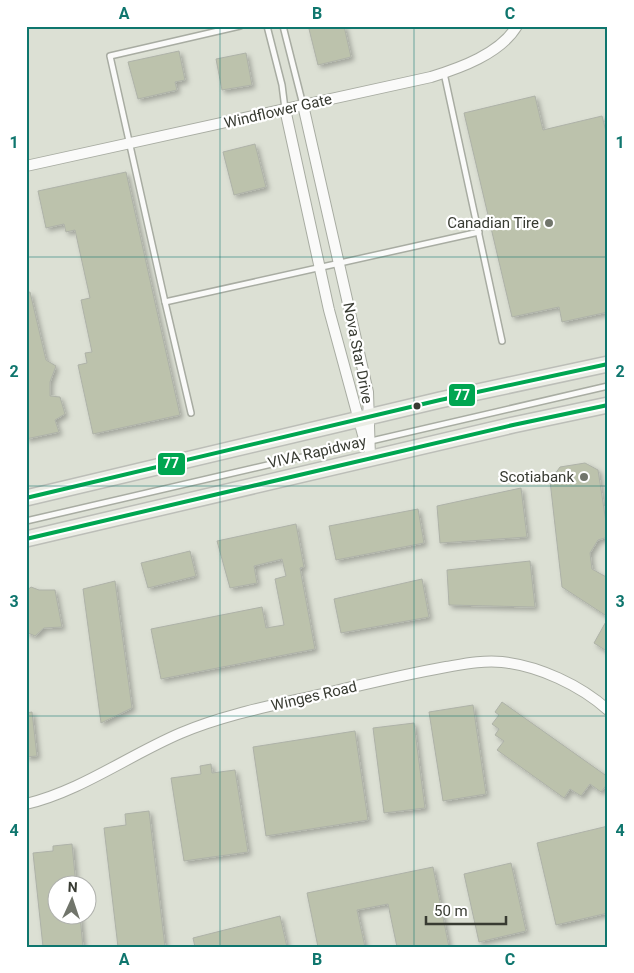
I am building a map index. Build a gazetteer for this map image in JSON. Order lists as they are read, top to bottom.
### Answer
{
  "streets": {
    "street": ["Windflower Gate", "Nova Star Drive", "Winges Road"],
    "lane": ["VIVA Rapidway"]
  },
  "crossings": [
    ["Windflower Gate", "Nova Star Drive"],
    ["Nova Star Drive", "VIVA Rapidway"]
  ],
  "places": ["Canadian Tire", "Scotiabank"],
  "lines": ["transit line 77"],
  "scale_bar": "50 m",
  "north": "top",
  "grid": {
    "columns": ["A", "B", "C"],
    "rows": [
      "1",
      "2",
      "3",
      "4"
    ]
  }
}
